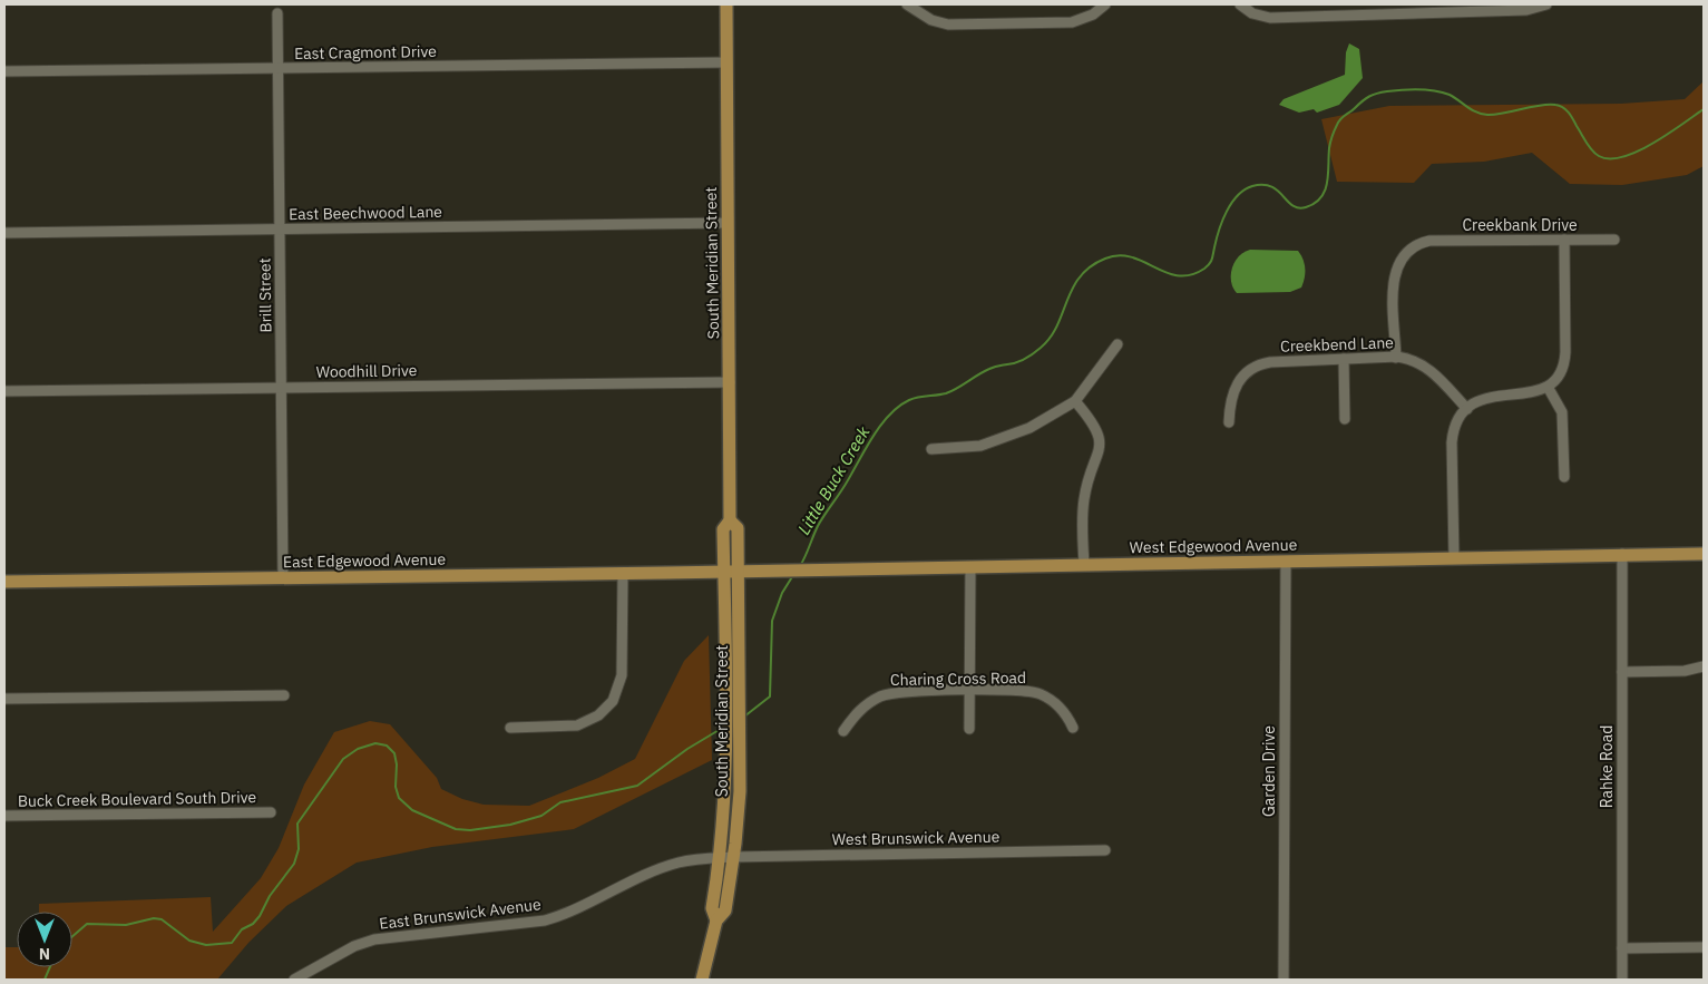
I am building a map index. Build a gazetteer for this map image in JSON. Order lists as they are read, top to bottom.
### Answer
{
  "streets": {
    "main road": ["South Meridian Street", "West Edgewood Avenue", "East Edgewood Avenue"],
    "street": [
      "East Cragmont Drive",
      "East Beechwood Lane",
      "Creekbank Drive",
      "Brill Street",
      "Creekbend Lane",
      "Woodhill Drive",
      "Charing Cross Road",
      "Rahke Road",
      "Garden Drive",
      "Buck Creek Boulevard South Drive",
      "West Brunswick Avenue",
      "East Brunswick Avenue"
    ]
  },
  "crossings": [
    ["East Cragmont Drive", "South Meridian Street"],
    ["East Cragmont Drive", "Brill Street"],
    ["East Beechwood Lane", "South Meridian Street"],
    ["East Beechwood Lane", "Brill Street"],
    ["Creekbank Drive", "Creekbend Lane"],
    ["South Meridian Street", "Woodhill Drive"],
    ["South Meridian Street", "West Edgewood Avenue"],
    ["South Meridian Street", "East Edgewood Avenue"],
    ["South Meridian Street", "West Brunswick Avenue"],
    ["South Meridian Street", "East Brunswick Avenue"],
    ["Brill Street", "Woodhill Drive"],
    ["Brill Street", "East Edgewood Avenue"],
    ["West Edgewood Avenue", "East Edgewood Avenue"],
    ["West Edgewood Avenue", "Rahke Road"],
    ["West Edgewood Avenue", "Garden Drive"],
    ["West Brunswick Avenue", "East Brunswick Avenue"]
  ],
  "water": ["Little Buck Creek"],
  "north": "bottom"
}
